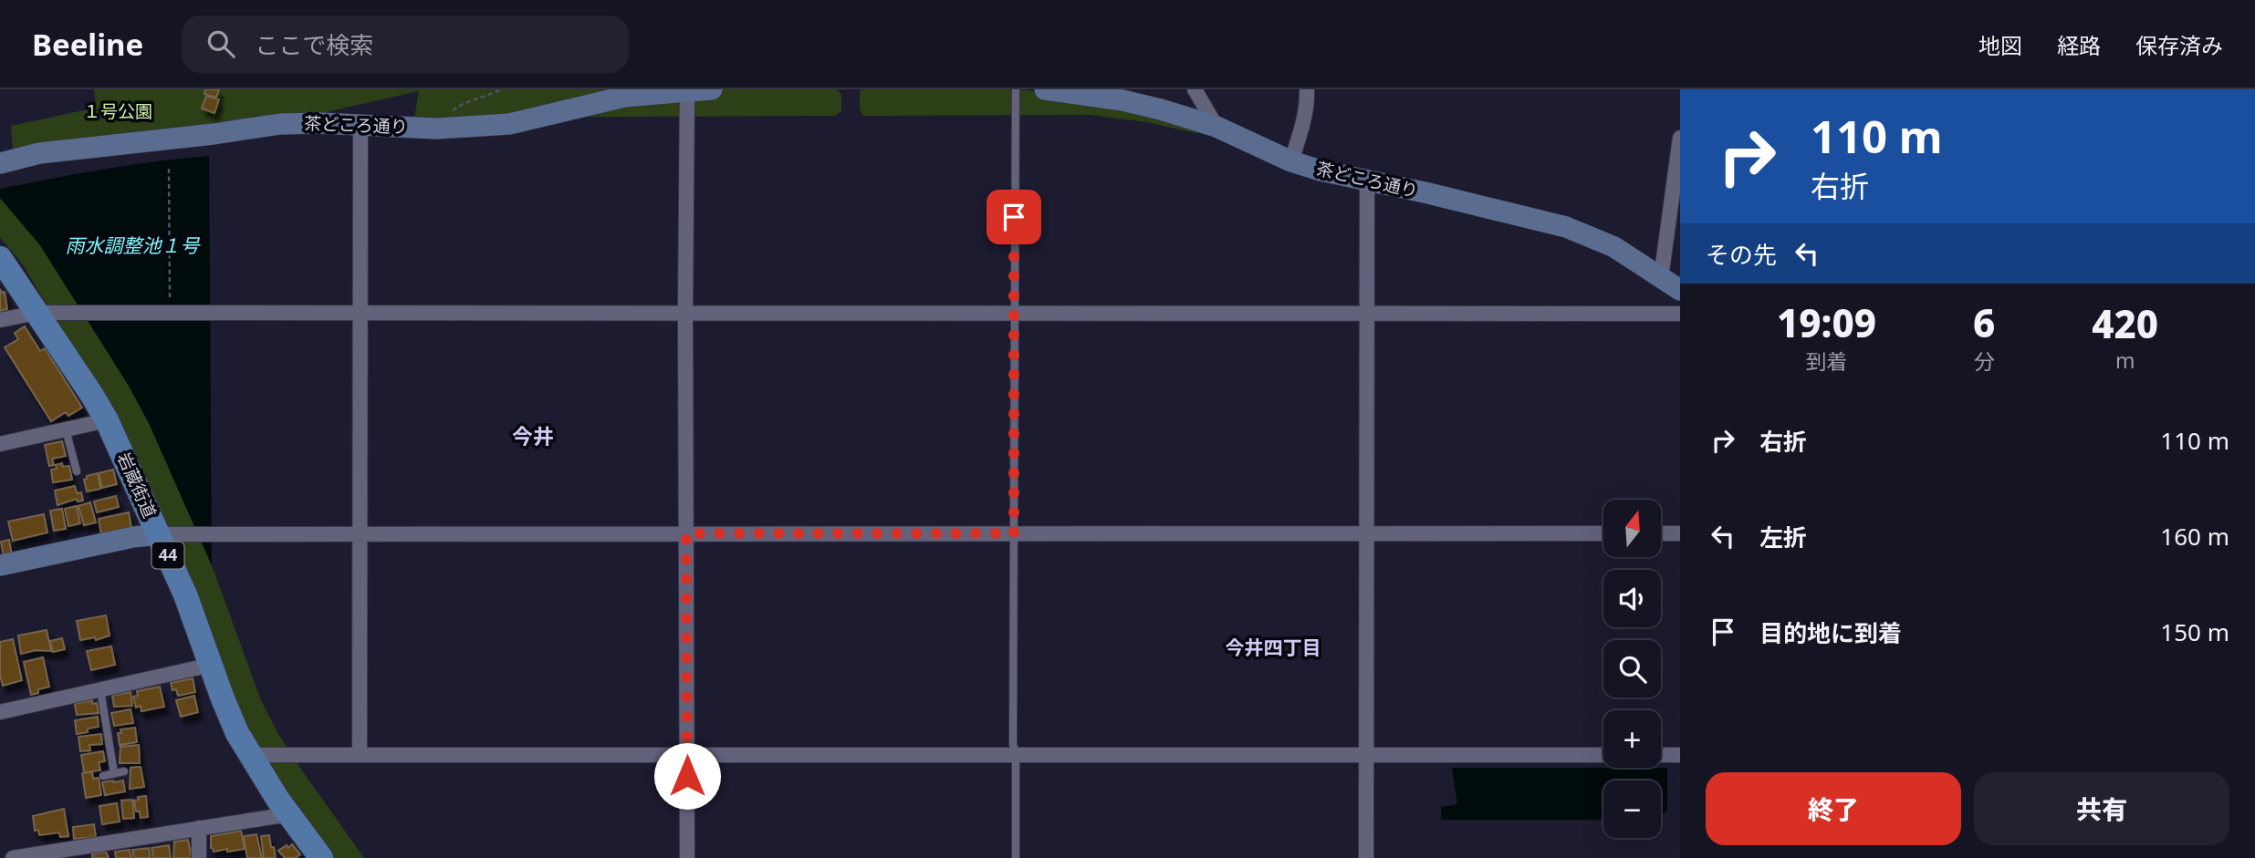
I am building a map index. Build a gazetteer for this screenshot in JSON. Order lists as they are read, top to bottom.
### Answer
{
  "streets": {
    "main road": ["岩蔵街道", "44"],
    "street": ["茶どころ通り"]
  },
  "districts": ["今井", "今井四丁目"],
  "water": ["雨水調整池１号"],
  "parks": ["１号公園"],
  "north": "top",
  "page": {
    "header": "Beeline",
    "search": "ここで検索",
    "nav": ["地図", "経路", "保存済み"],
    "turn": ["110 m", "右折"],
    "then": "その先",
    "eta": [
      "19:09",
      "到着",
      "6",
      "分",
      "420",
      "m"
    ],
    "list": [
      {
        "name": "右折",
        "value": "110 m"
      },
      {
        "name": "左折",
        "value": "160 m"
      },
      {
        "name": "目的地に到着",
        "value": "150 m"
      }
    ],
    "map_buttons": ["+", "−"],
    "buttons": ["終了", "共有"]
  }
}
